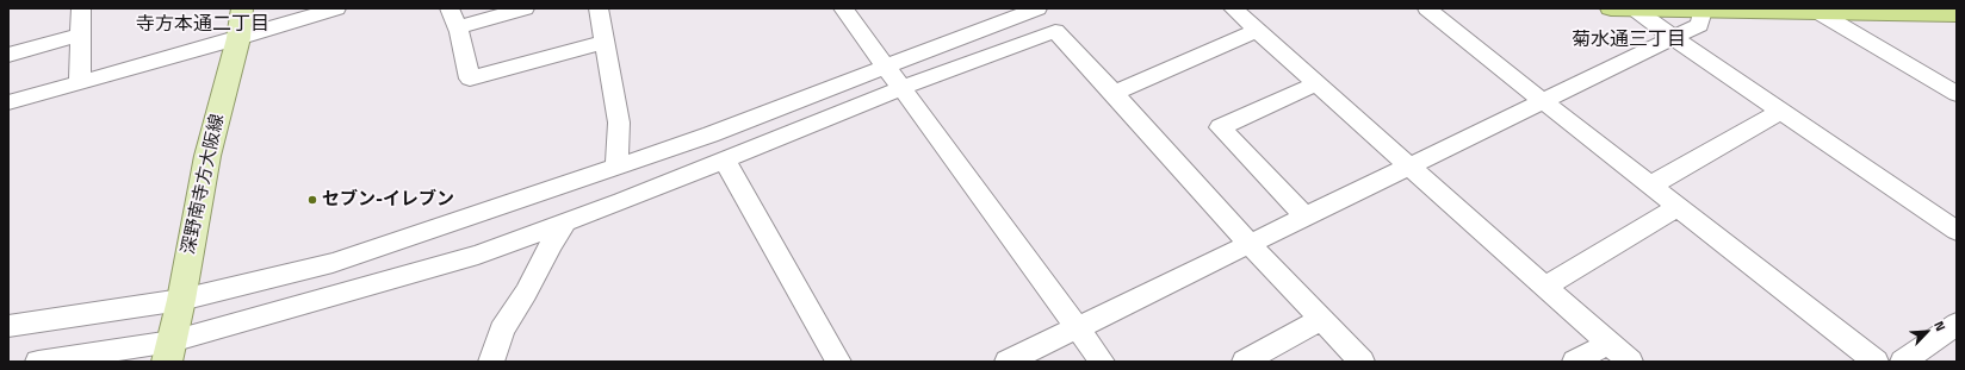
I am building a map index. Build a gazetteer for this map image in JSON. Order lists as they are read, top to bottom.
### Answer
{
  "streets": {
    "main road": ["深野南寺方大阪線"]
  },
  "districts": ["寺方本通二丁目", "菊水通三丁目"],
  "places": ["セブン-イレブン"],
  "north": "top right"
}
